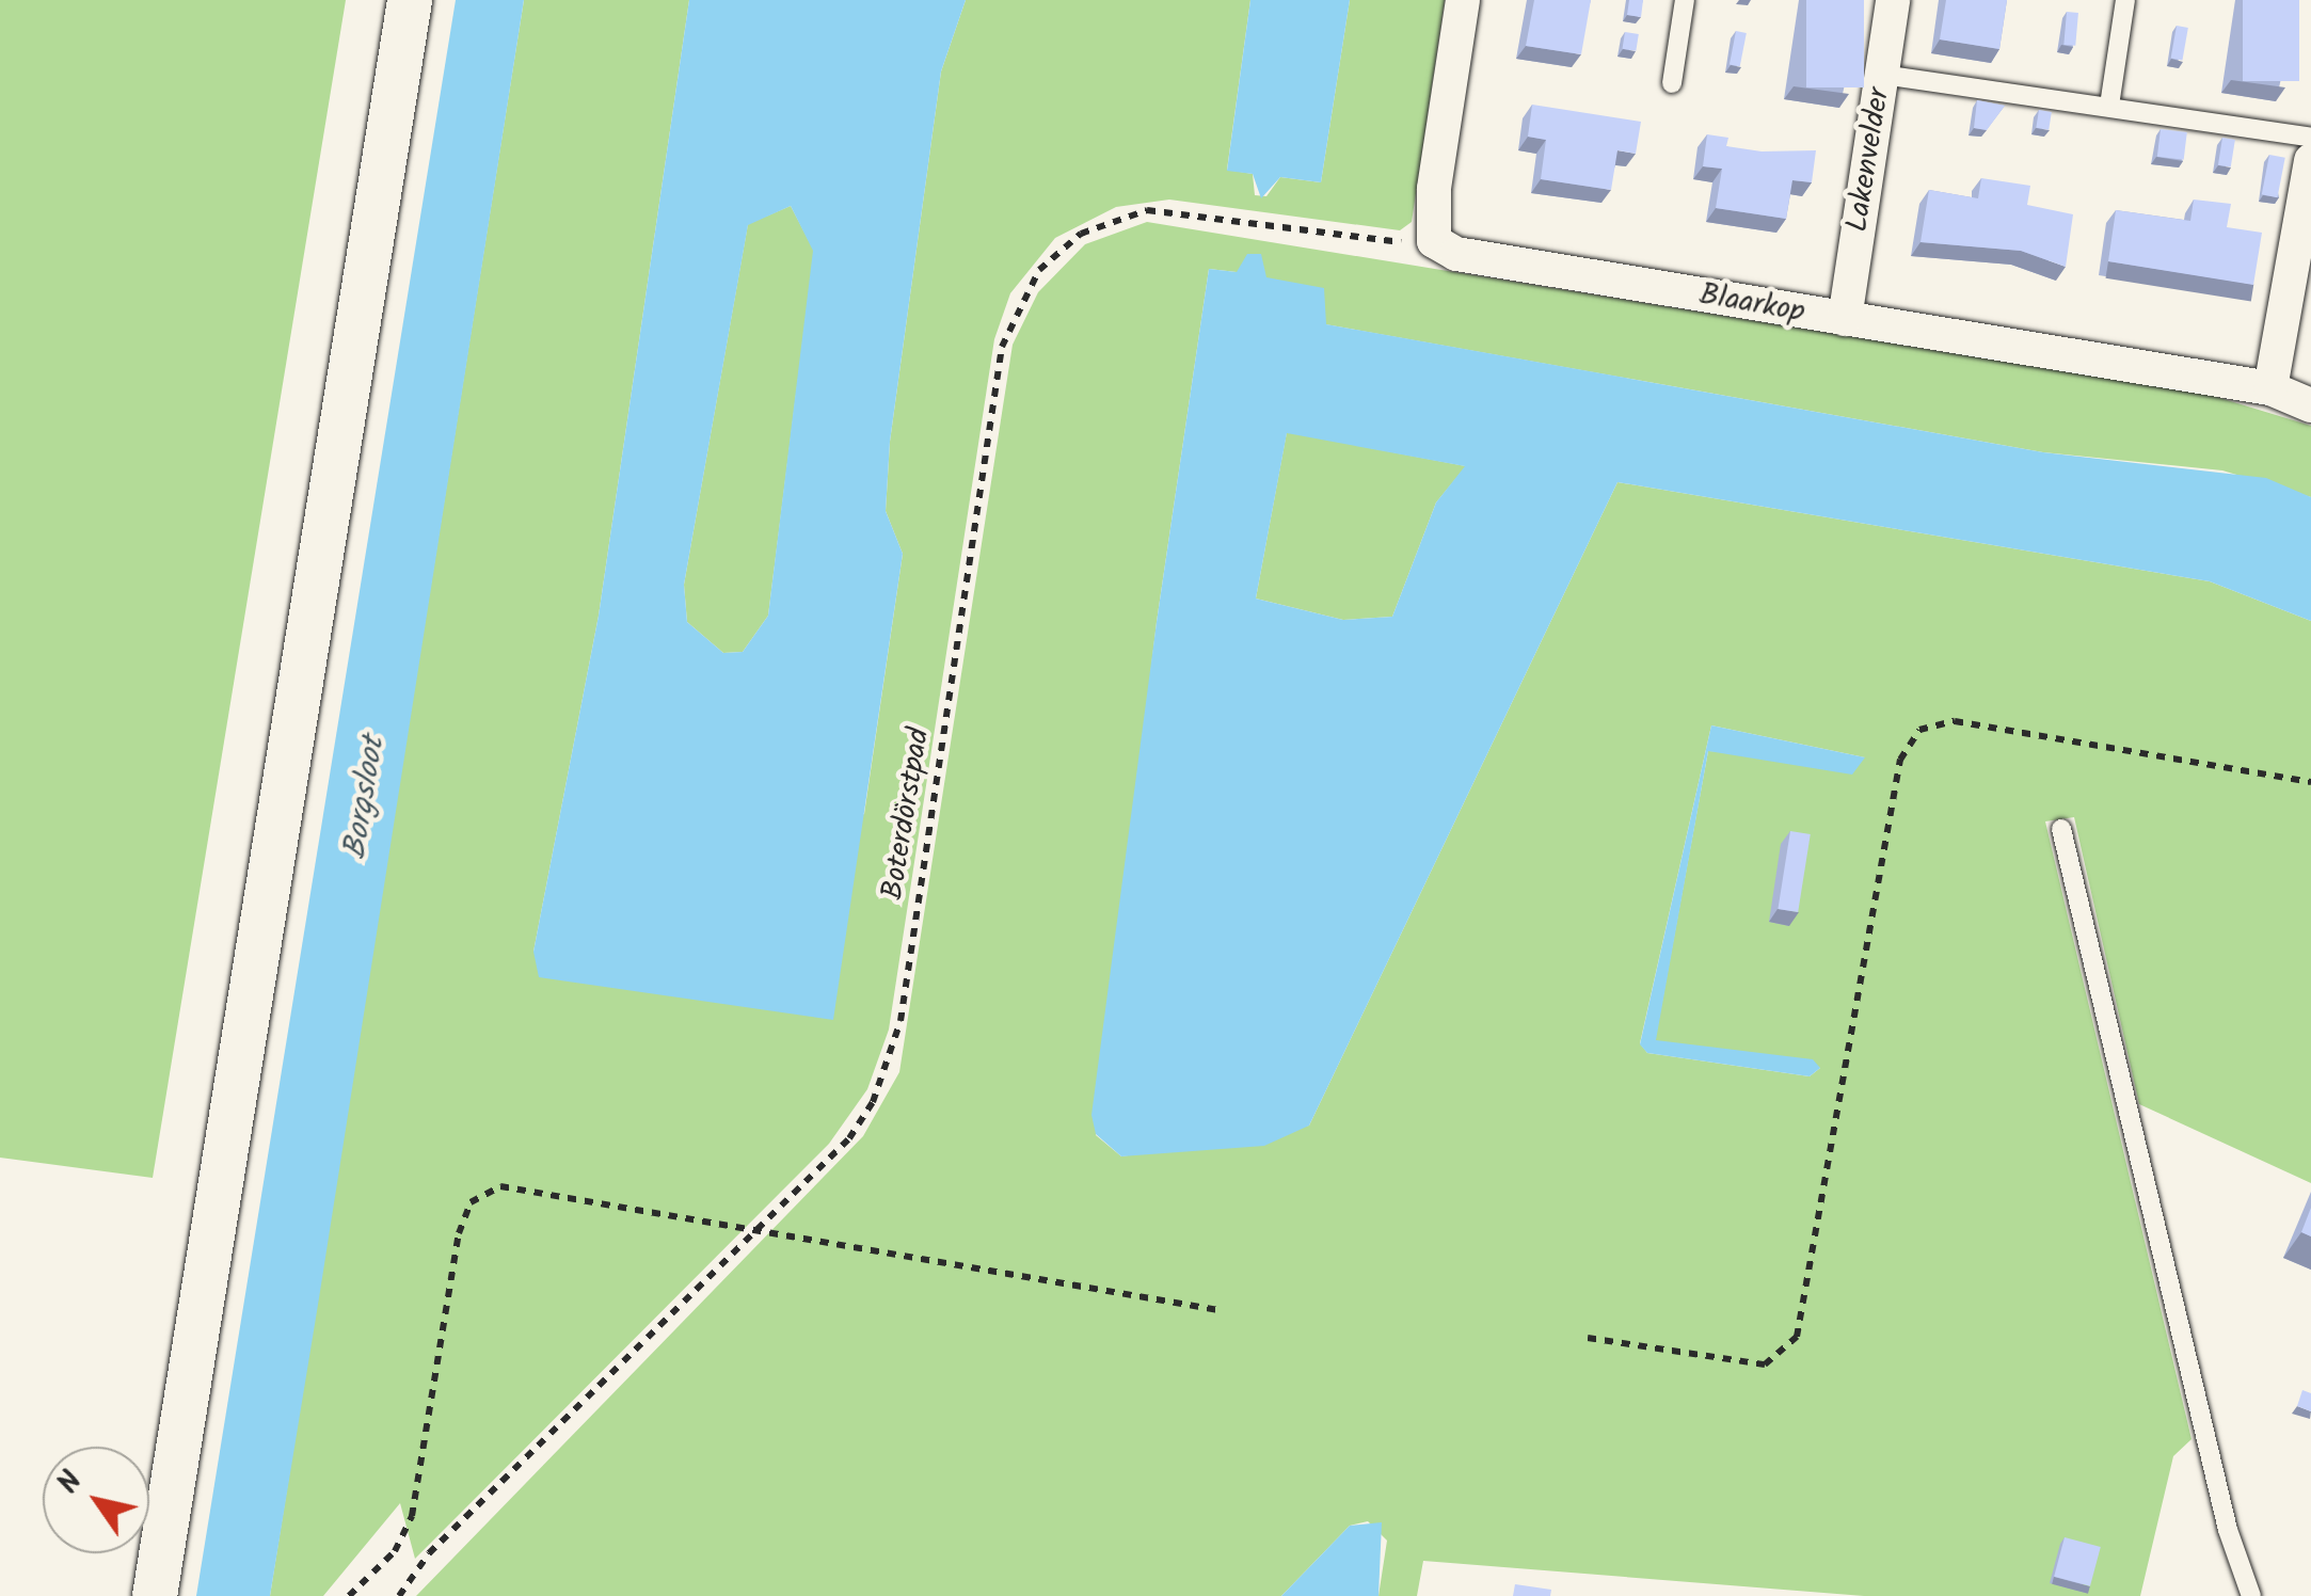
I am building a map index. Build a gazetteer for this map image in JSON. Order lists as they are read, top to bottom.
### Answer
{
  "streets": {
    "street": ["Lakenvelder", "Blaarkop"],
    "path": ["Boterdörstpad"]
  },
  "crossings": [
    ["Lakenvelder", "Blaarkop"],
    ["Blaarkop", "Boterdörstpad"]
  ],
  "water": ["Borgsloot"],
  "north": "top left"
}
